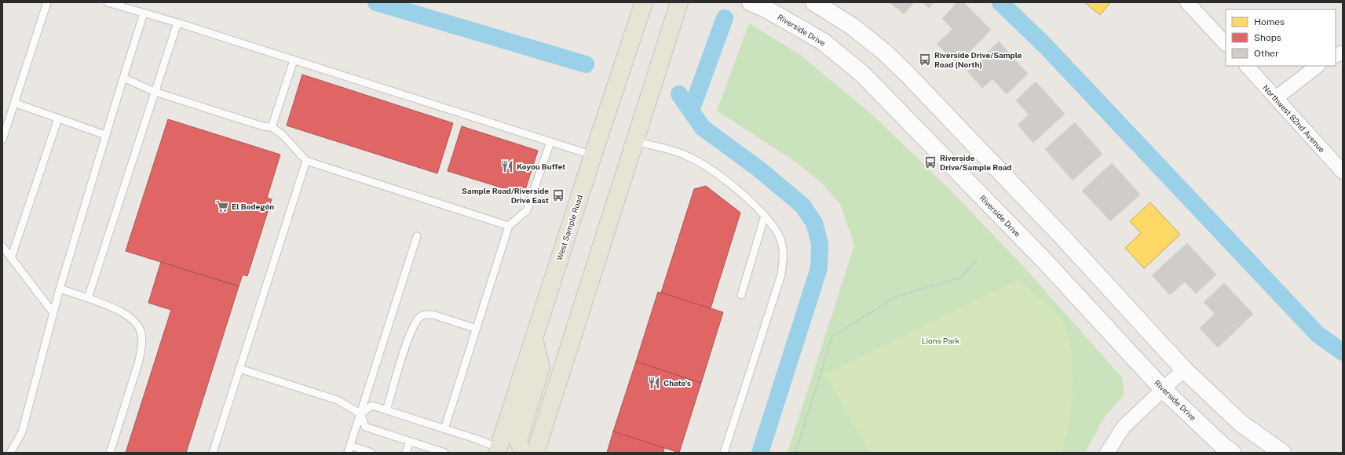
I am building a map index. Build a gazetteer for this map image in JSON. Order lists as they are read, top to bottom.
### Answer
{
  "streets": {
    "main road": ["West Sample Road"],
    "street": ["Riverside Drive", "Northwest 82nd Avenue"]
  },
  "parks": ["Lions Park"],
  "places": {
    "bus stop": ["Riverside Drive/Sample Road (North)", "Riverside Drive/Sample Road", "Sample Road/Riverside Drive East"],
    "restaurant": ["Koyou Buffet", "Chato's"],
    "supermarket": ["El Bodegón"]
  },
  "legend": ["Homes", "Shops", "Other"]
}
